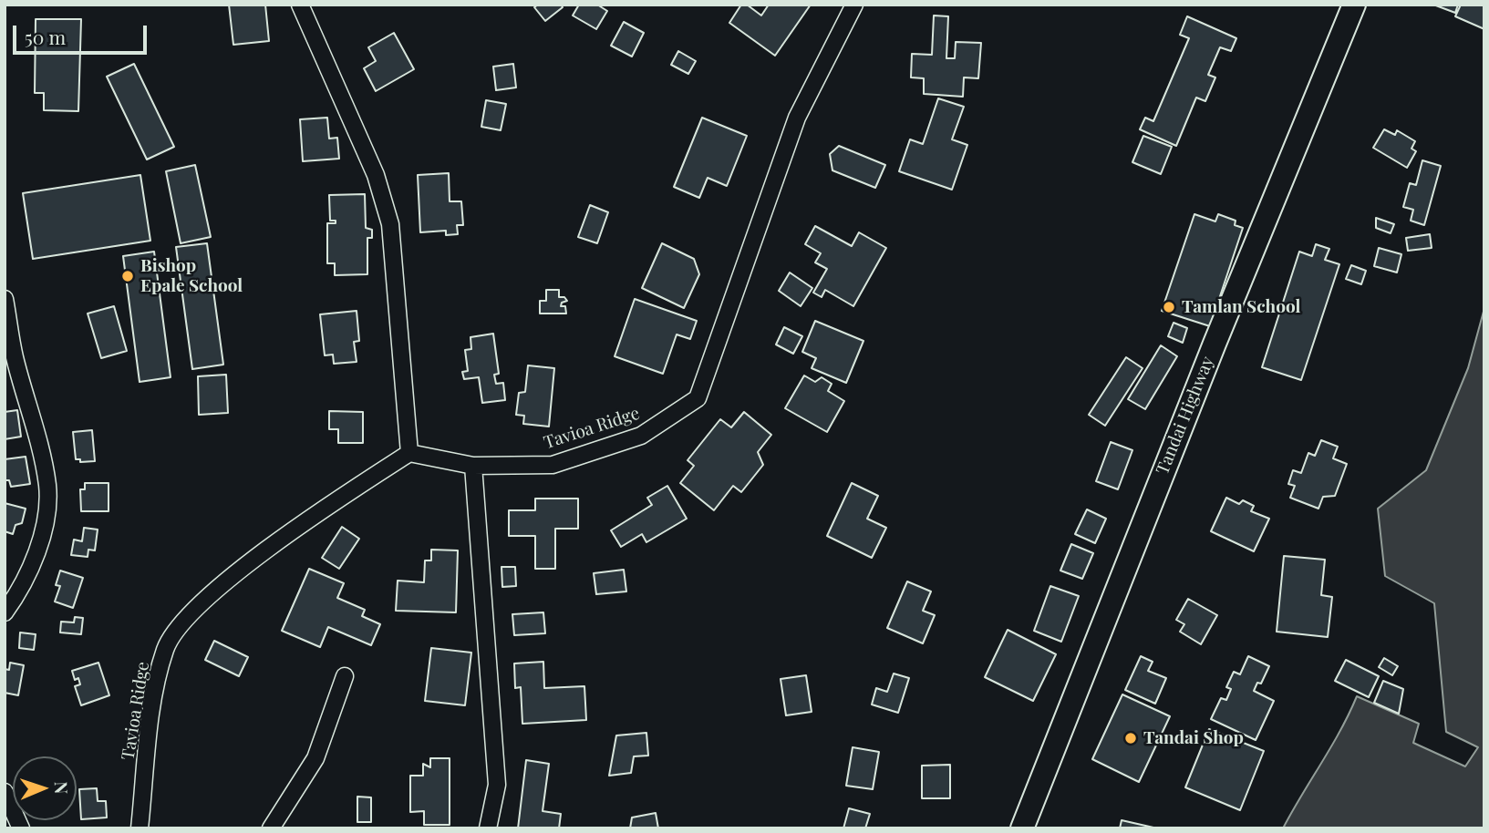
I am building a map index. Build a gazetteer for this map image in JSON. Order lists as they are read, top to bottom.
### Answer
{
  "streets": {
    "main road": ["Tandai Highway"],
    "street": ["Tavioa Ridge"]
  },
  "places": ["Bishop Epale School", "Tamlan School", "Tandai Shop"],
  "scale_bar": "50 m",
  "north": "right"
}
